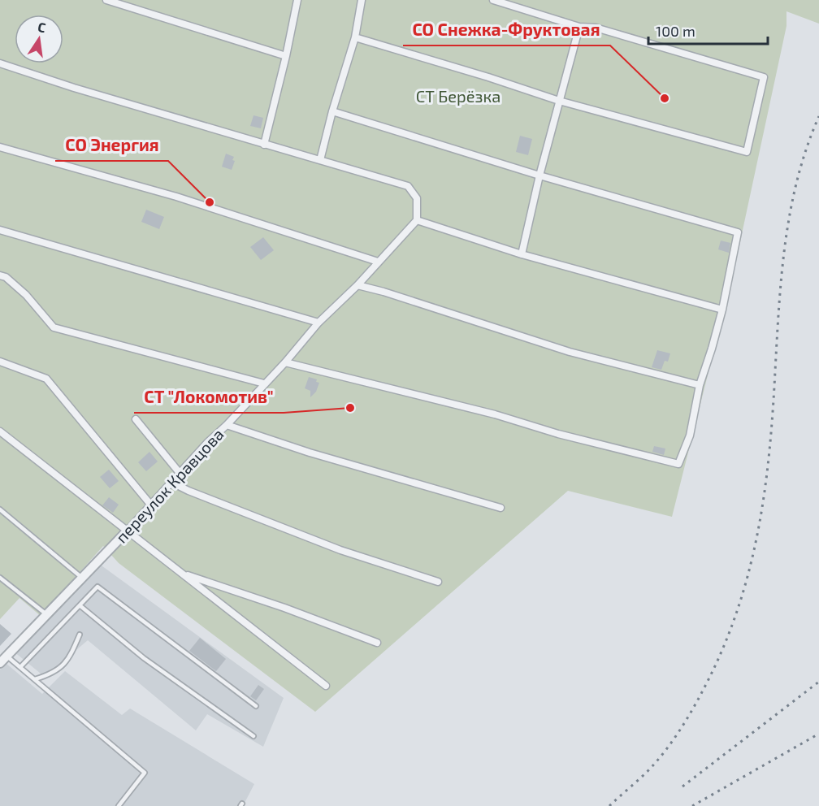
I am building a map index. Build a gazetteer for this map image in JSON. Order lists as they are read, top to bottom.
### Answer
{
  "streets": {
    "street": ["переулок Кравцова"]
  },
  "parks": ["СТ Берёзка"],
  "places": ["СО Снежка-Фруктовая", "СО Энергия", "СТ \"Локомотив\""],
  "scale_bar": "100 m",
  "north": "top"
}
